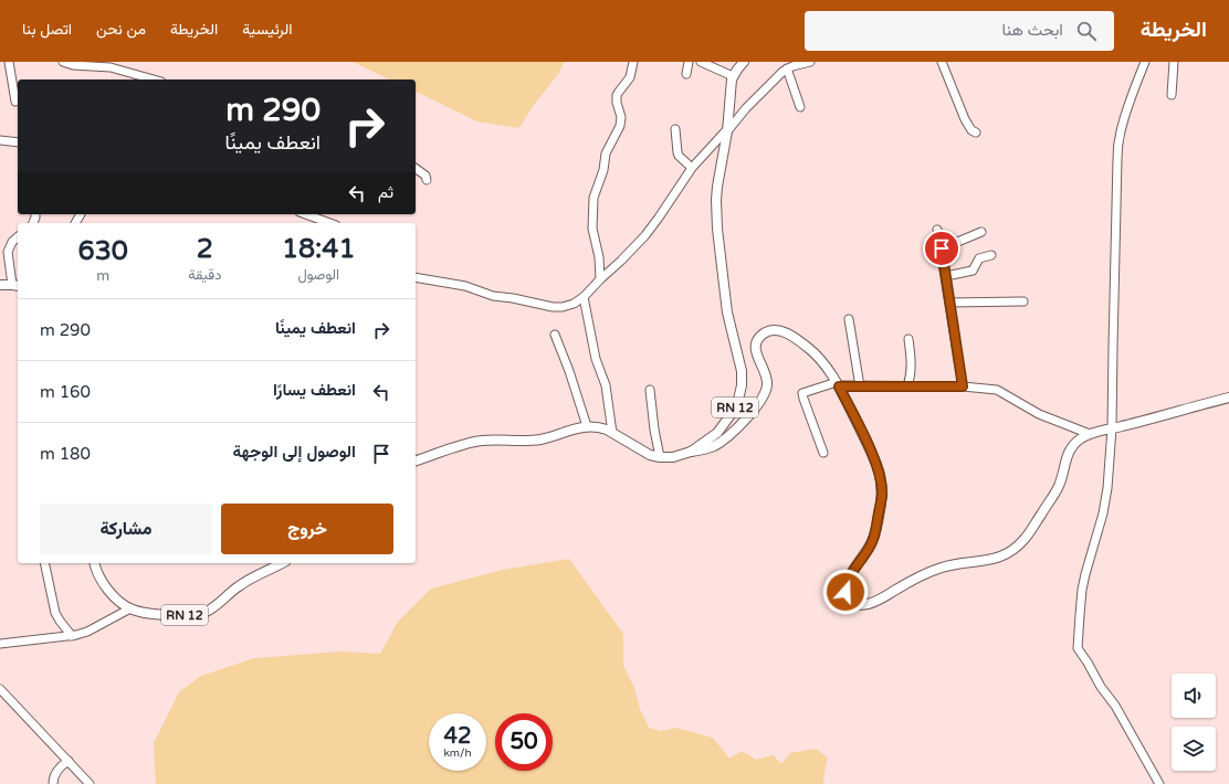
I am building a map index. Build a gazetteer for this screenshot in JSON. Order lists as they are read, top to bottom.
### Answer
{
  "streets": {
    "main road": ["RN 12"]
  },
  "page": {
    "header": "الخريطة",
    "search": "ابحث هنا",
    "nav": [
      "الرئيسية",
      "الخريطة",
      "من نحن",
      "اتصل بنا"
    ],
    "turn": ["290 m", "انعطف يمينًا"],
    "then": "ثم",
    "eta": [
      "18:41",
      "الوصول",
      "2",
      "دقيقة",
      "630",
      "m"
    ],
    "list": [
      {
        "name": "انعطف يمينًا",
        "value": "290 m"
      },
      {
        "name": "انعطف يسارًا",
        "value": "160 m"
      },
      {
        "name": "الوصول إلى الوجهة",
        "value": "180 m"
      }
    ],
    "buttons": ["خروج", "مشاركة"],
    "speed": "42 km/h",
    "limit": "50"
  }
}
